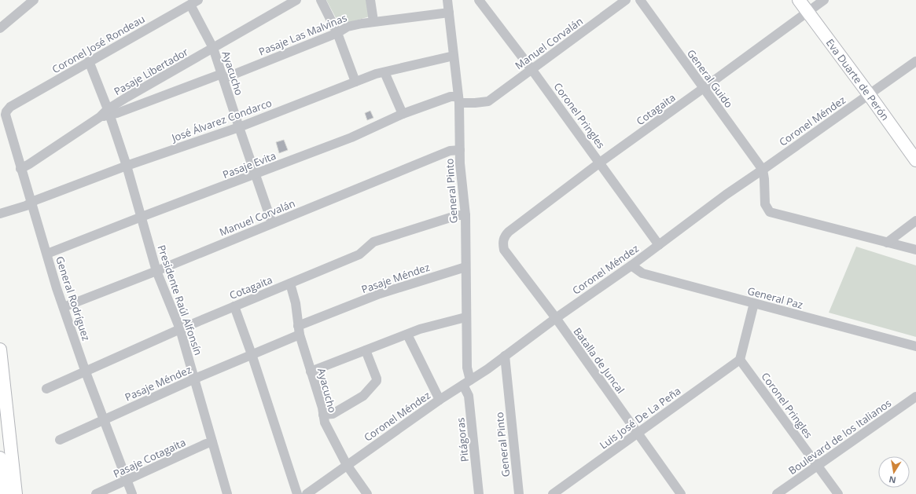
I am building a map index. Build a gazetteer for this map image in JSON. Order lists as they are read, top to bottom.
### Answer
{
  "streets": {
    "main road": ["Eva Duarte de Perón"],
    "street": [
      "Pasaje Las Malvinas",
      "Manuel Corvalán",
      "Coronel José Rondeau",
      "Pasaje Libertador",
      "Ayacucho",
      "General Guido",
      "Cotagaita",
      "Coronel Pringles",
      "José Álvarez Condarco",
      "Coronel Méndez",
      "Pasaje Evita",
      "General Pinto",
      "Pasaje Méndez",
      "General Paz",
      "General Rodríguez",
      "Presidente Raúl Alfonsín",
      "Batalla de Juncal",
      "Luis José De La Peña",
      "Boulevard de los Italianos",
      "Pitágoras",
      "Pasaje Cotagaita"
    ]
  },
  "crossings": [
    ["Pasaje Las Malvinas", "Pasaje Libertador"],
    ["Pasaje Las Malvinas", "Ayacucho"],
    ["Pasaje Las Malvinas", "General Pinto"],
    ["Pasaje Las Malvinas", "Presidente Raúl Alfonsín"],
    ["Manuel Corvalán", "Ayacucho"],
    ["Manuel Corvalán", "Coronel Pringles"],
    ["Manuel Corvalán", "Pasaje Evita"],
    ["Manuel Corvalán", "General Pinto"],
    ["Manuel Corvalán", "General Rodríguez"],
    ["Manuel Corvalán", "Presidente Raúl Alfonsín"],
    ["Coronel José Rondeau", "Ayacucho"],
    ["Coronel José Rondeau", "General Rodríguez"],
    ["Coronel José Rondeau", "Presidente Raúl Alfonsín"],
    ["Pasaje Libertador", "Ayacucho"],
    ["Pasaje Libertador", "General Rodríguez"],
    ["Pasaje Libertador", "Presidente Raúl Alfonsín"],
    ["Ayacucho", "Cotagaita"],
    ["Ayacucho", "José Álvarez Condarco"],
    ["Ayacucho", "Coronel Méndez"],
    ["Ayacucho", "Pasaje Evita"],
    ["Ayacucho", "Pasaje Méndez"],
    ["General Guido", "Cotagaita"],
    ["General Guido", "Coronel Méndez"],
    ["Eva Duarte de Perón", "Cotagaita"],
    ["Eva Duarte de Perón", "Coronel Méndez"],
    ["Cotagaita", "Coronel Pringles"],
    ["Cotagaita", "General Pinto"],
    ["Cotagaita", "General Rodríguez"],
    ["Cotagaita", "Presidente Raúl Alfonsín"],
    ["Cotagaita", "Batalla de Juncal"],
    ["Coronel Pringles", "Coronel Méndez"],
    ["Coronel Pringles", "Luis José De La Peña"],
    ["Coronel Pringles", "Boulevard de los Italianos"],
    ["José Álvarez Condarco", "General Pinto"],
    ["José Álvarez Condarco", "General Rodríguez"],
    ["José Álvarez Condarco", "Presidente Raúl Alfonsín"],
    ["Coronel Méndez", "General Pinto"],
    ["Coronel Méndez", "General Paz"],
    ["Coronel Méndez", "Batalla de Juncal"],
    ["Coronel Méndez", "Pitágoras"],
    ["Pasaje Evita", "General Pinto"],
    ["Pasaje Evita", "General Rodríguez"],
    ["Pasaje Evita", "Presidente Raúl Alfonsín"],
    ["General Pinto", "Pasaje Méndez"],
    ["General Pinto", "Pitágoras"],
    ["Pasaje Méndez", "General Rodríguez"],
    ["Pasaje Méndez", "Presidente Raúl Alfonsín"],
    ["General Rodríguez", "Pasaje Cotagaita"],
    ["Presidente Raúl Alfonsín", "Pasaje Cotagaita"],
    ["Batalla de Juncal", "Luis José De La Peña"]
  ],
  "north": "bottom"
}
